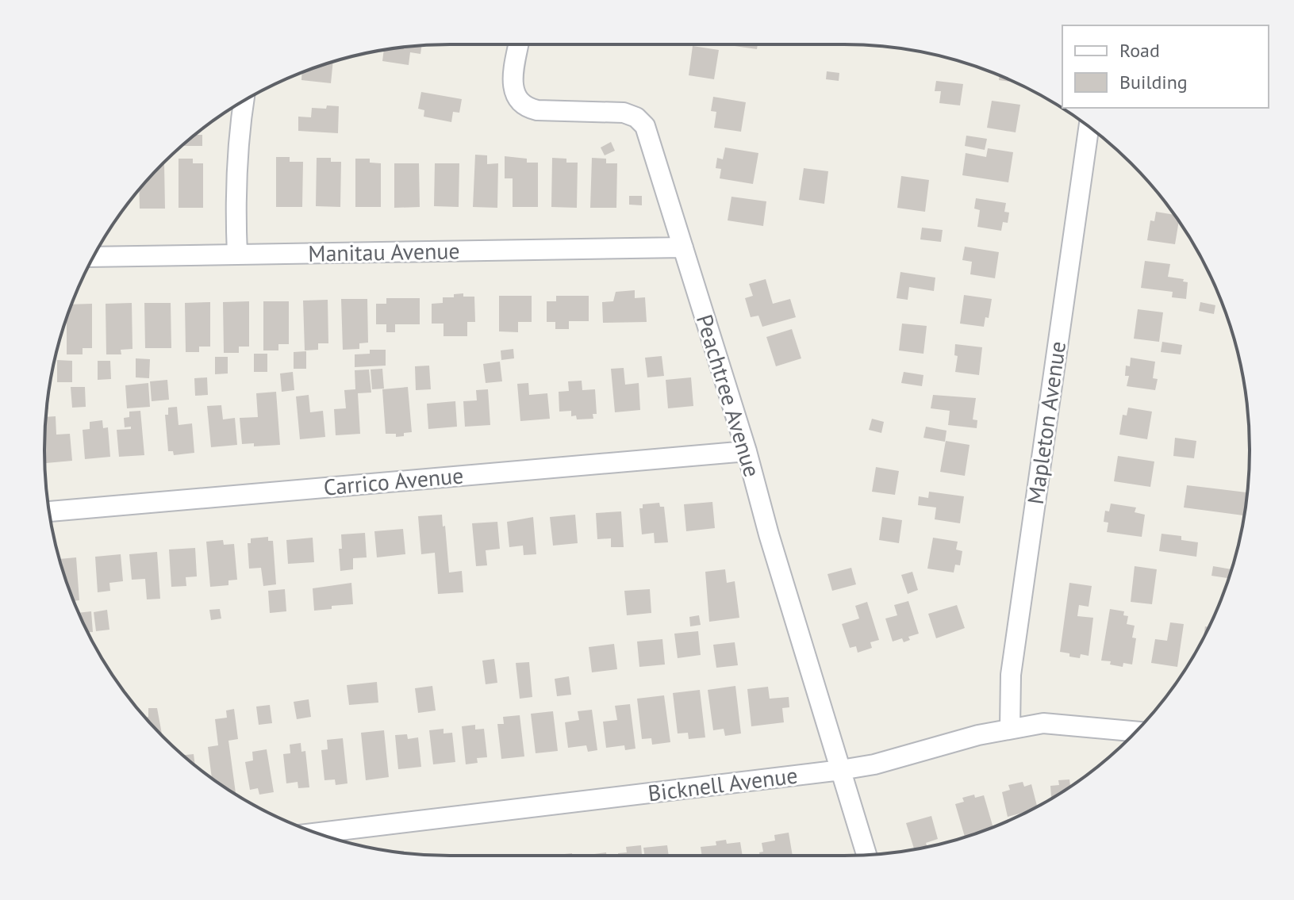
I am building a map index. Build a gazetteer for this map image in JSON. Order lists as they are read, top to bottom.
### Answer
{
  "streets": {
    "street": [
      "Manitau Avenue",
      "Peachtree Avenue",
      "Mapleton Avenue",
      "Carrico Avenue",
      "Bicknell Avenue"
    ]
  },
  "crossings": [
    ["Manitau Avenue", "Peachtree Avenue"],
    ["Peachtree Avenue", "Carrico Avenue"],
    ["Peachtree Avenue", "Bicknell Avenue"],
    ["Mapleton Avenue", "Bicknell Avenue"]
  ],
  "legend": ["Road", "Building"]
}
